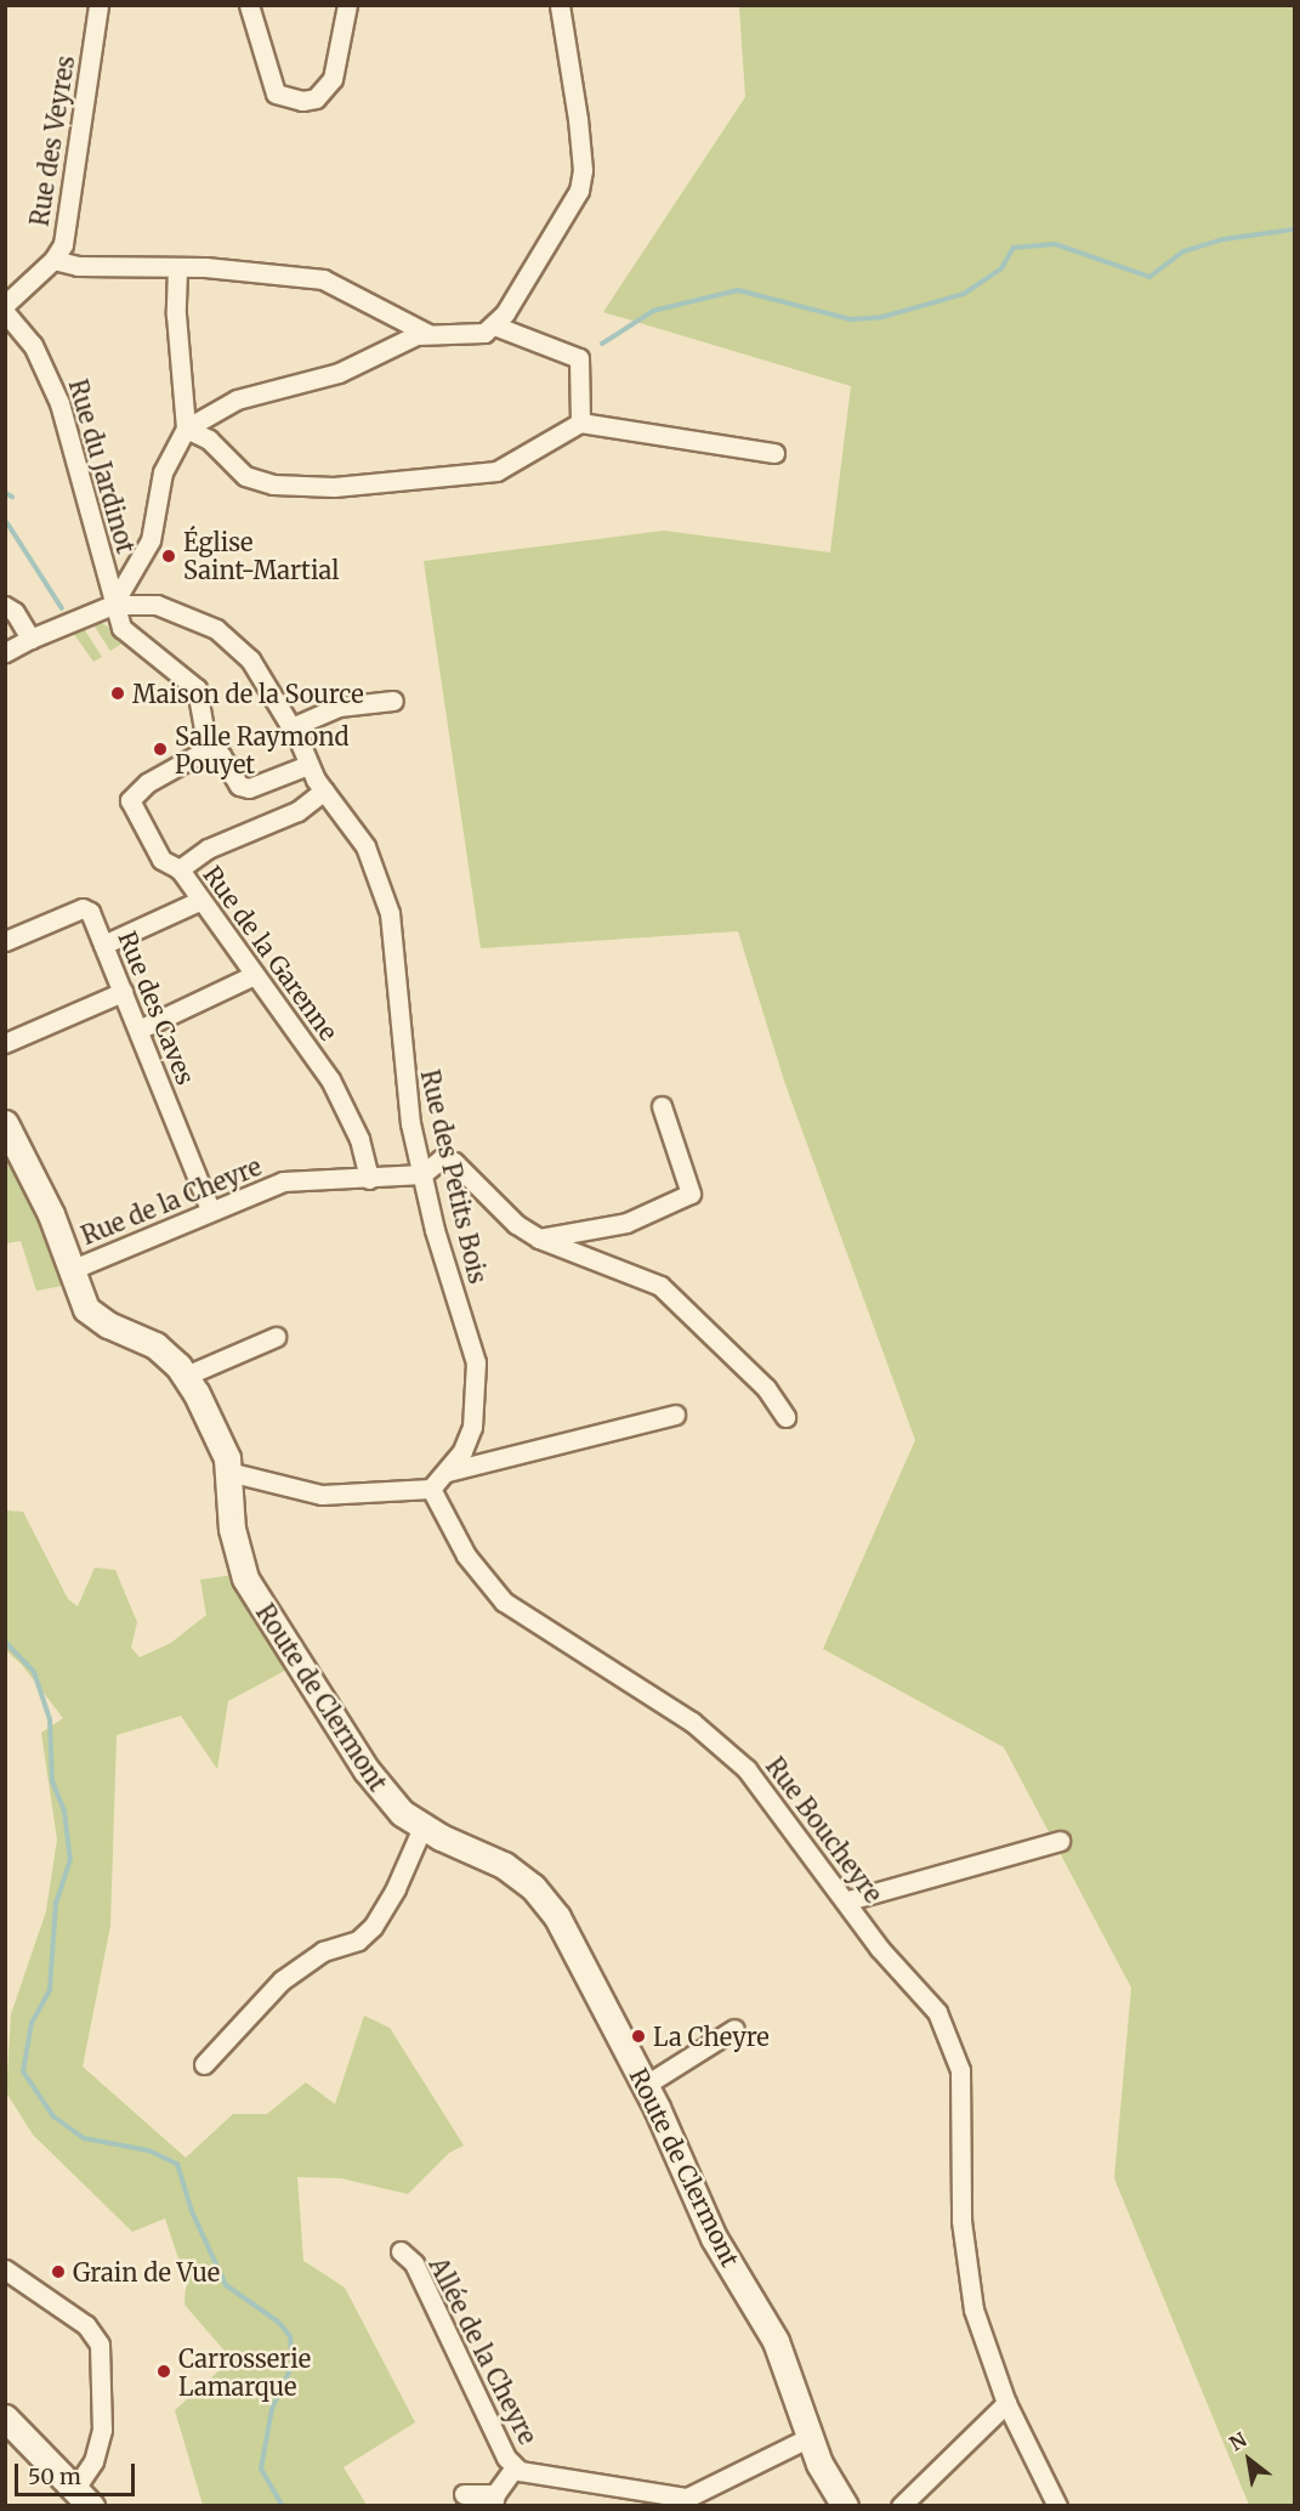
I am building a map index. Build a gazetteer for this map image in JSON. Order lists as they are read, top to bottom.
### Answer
{
  "streets": {
    "street": [
      "Rue des Veyres",
      "Rue du Jardinot",
      "Rue de la Garenne",
      "Rue des Caves",
      "Rue des Petits Bois",
      "Rue de la Cheyre",
      "Route de Clermont",
      "Rue Boucheyre",
      "Allée de la Cheyre"
    ]
  },
  "crossings": [
    ["Rue du Jardinot", "Rue des Petits Bois"],
    ["Rue de la Garenne", "Rue des Petits Bois"],
    ["Rue de la Garenne", "Rue de la Cheyre"],
    ["Rue des Caves", "Rue de la Cheyre"],
    ["Rue des Petits Bois", "Rue de la Cheyre"],
    ["Rue des Petits Bois", "Rue Boucheyre"],
    ["Rue de la Cheyre", "Route de Clermont"],
    ["Route de Clermont", "Allée de la Cheyre"]
  ],
  "places": [
    "Église Saint-Martial",
    "Maison de la Source",
    "Salle Raymond Pouyet",
    "La Cheyre",
    "Grain de Vue",
    "Carrosserie Lamarque"
  ],
  "scale_bar": "50 m",
  "north": "top left"
}
